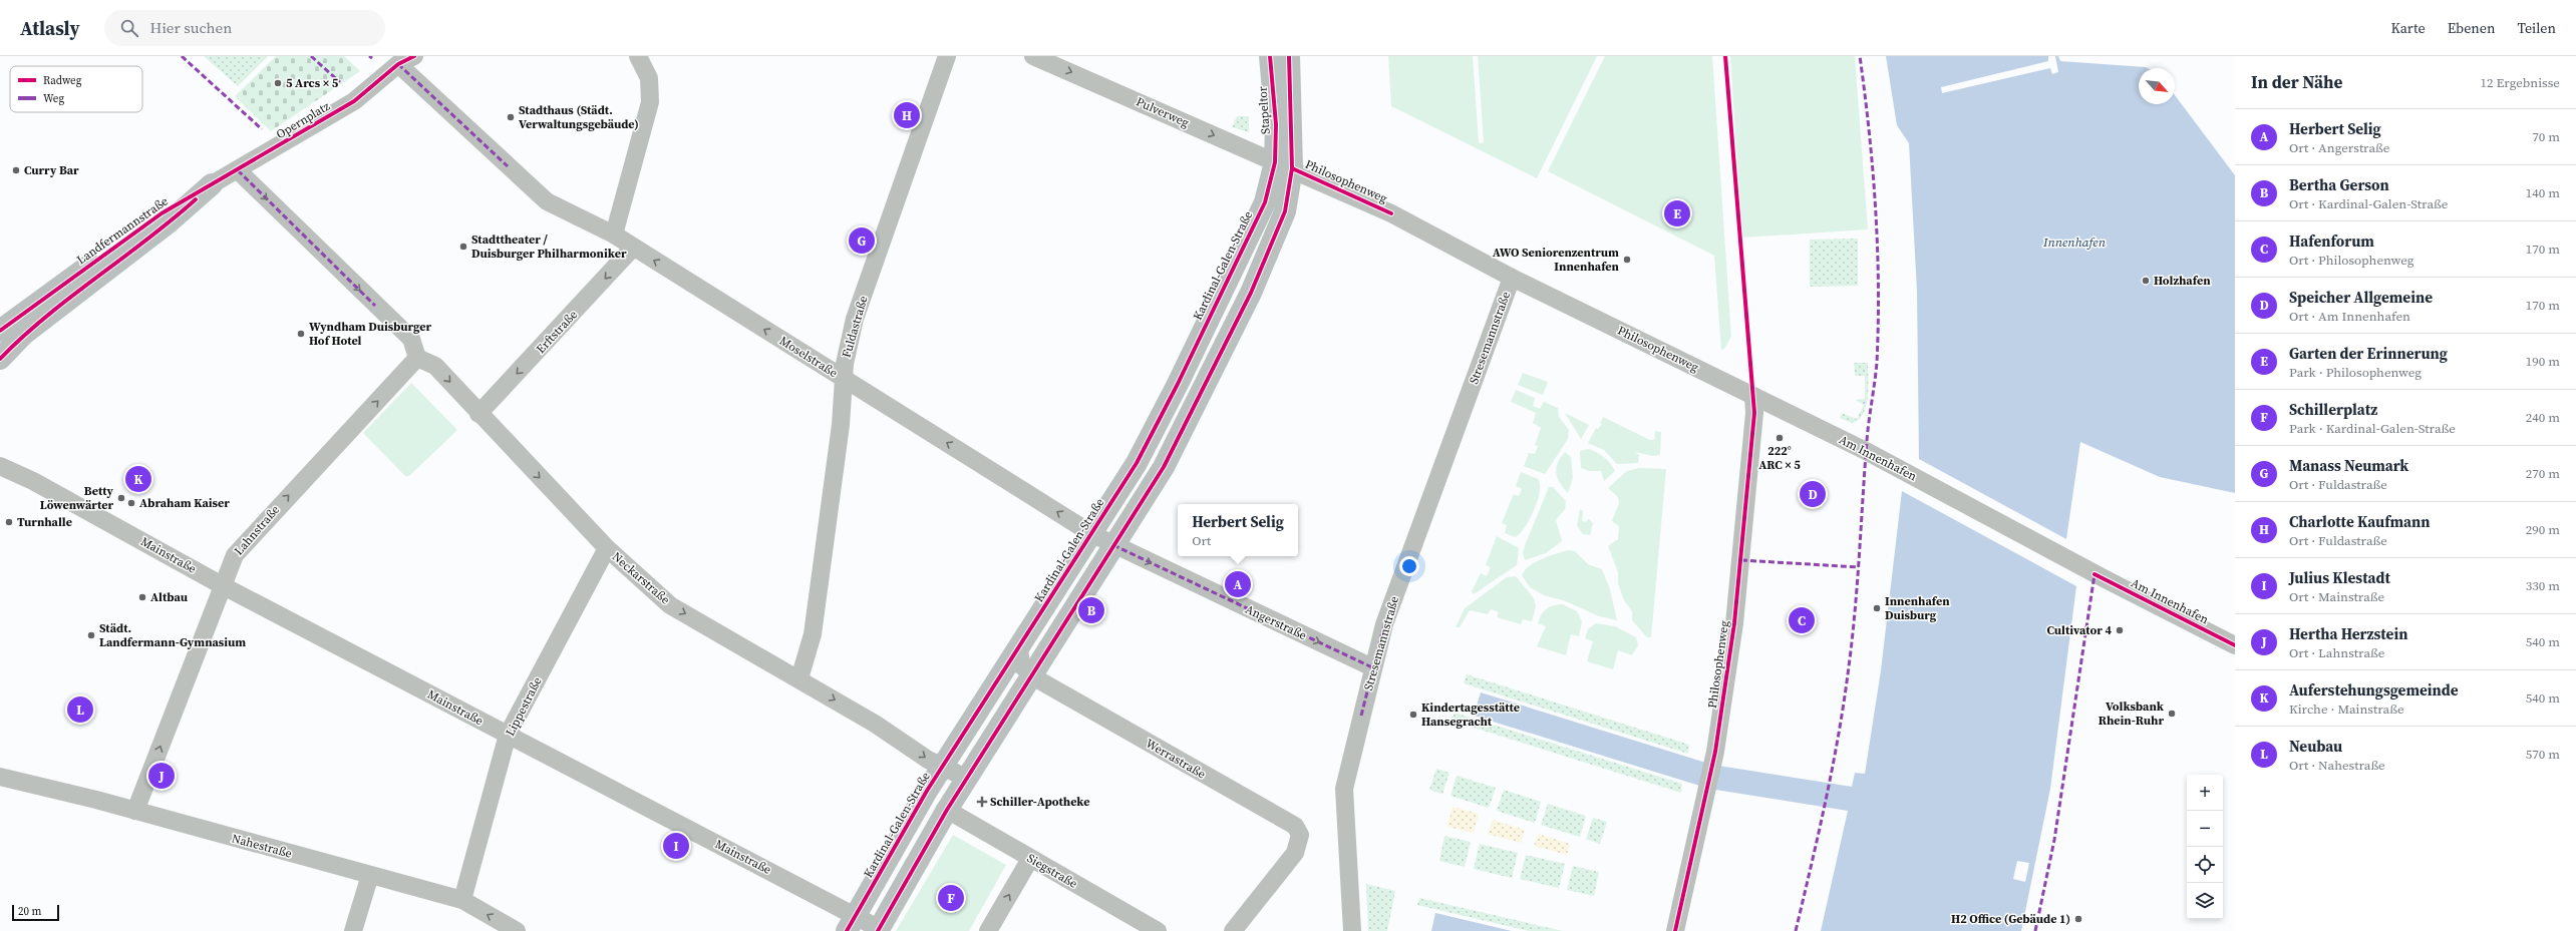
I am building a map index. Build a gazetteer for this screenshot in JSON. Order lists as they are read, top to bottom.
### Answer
{
  "streets": {
    "main road": ["Stapeltor", "Landfermannstraße", "Kardinal-Galen-Straße"],
    "street": [
      "Pulverweg",
      "Opernplatz",
      "Philosophenweg",
      "Fuldastraße",
      "Erftstraße",
      "Stresemannstraße",
      "Moselstraße",
      "Am Innenhafen",
      "Lahnstraße",
      "Mainstraße",
      "Neckarstraße",
      "Angerstraße",
      "Lippestraße",
      "Werrastraße",
      "Nahestraße",
      "Siegstraße"
    ]
  },
  "crossings": [
    ["Stapeltor", "Pulverweg"],
    ["Stapeltor", "Philosophenweg"],
    ["Stapeltor", "Kardinal-Galen-Straße"],
    ["Pulverweg", "Philosophenweg"],
    ["Pulverweg", "Kardinal-Galen-Straße"],
    ["Opernplatz", "Landfermannstraße"],
    ["Opernplatz", "Moselstraße"],
    ["Philosophenweg", "Kardinal-Galen-Straße"],
    ["Philosophenweg", "Stresemannstraße"],
    ["Philosophenweg", "Am Innenhafen"],
    ["Kardinal-Galen-Straße", "Moselstraße"],
    ["Kardinal-Galen-Straße", "Mainstraße"],
    ["Kardinal-Galen-Straße", "Neckarstraße"],
    ["Fuldastraße", "Moselstraße"],
    ["Fuldastraße", "Neckarstraße"],
    ["Erftstraße", "Moselstraße"],
    ["Erftstraße", "Neckarstraße"],
    ["Stresemannstraße", "Angerstraße"],
    ["Moselstraße", "Angerstraße"],
    ["Lahnstraße", "Mainstraße"],
    ["Lahnstraße", "Neckarstraße"],
    ["Lahnstraße", "Nahestraße"],
    ["Mainstraße", "Lippestraße"],
    ["Neckarstraße", "Lippestraße"],
    ["Lippestraße", "Nahestraße"]
  ],
  "one_way": [
    "Pulverweg",
    "Erftstraße",
    "Moselstraße",
    "Lahnstraße",
    "Neckarstraße",
    "Angerstraße"
  ],
  "water": ["Innenhafen"],
  "places": {
    "other": [
      "5 Arcs × 5",
      "Stadthaus (Städt. Verwaltungsgebäude)",
      "Curry Bar",
      "Stadttheater / Duisburger Philharmoniker",
      "AWO Seniorenzentrum Innenhafen",
      "Holzhafen",
      "Wyndham Duisburger Hof Hotel",
      "222° ARC × 5",
      "Betty Löwenwärter",
      "Abraham Kaiser",
      "Turnhalle",
      "Altbau",
      "Innenhafen Duisburg",
      "Cultivator 4",
      "Städt. Landfermann-Gymnasium",
      "Volksbank Rhein-Ruhr",
      "Kindertagesstätte Hansegracht",
      "H2 Office (Gebäude 1)"
    ],
    "health": ["Schiller-Apotheke"]
  },
  "legend": ["Radweg", "Weg"],
  "scale_bar": "20 m",
  "north": "bottom right",
  "page": {
    "header": "Atlasly",
    "search": "Hier suchen",
    "nav": ["Karte", "Ebenen", "Teilen"],
    "heading": ["In der Nähe", "12 Ergebnisse"],
    "pins": [
      "H",
      "E",
      "G",
      "K",
      "D",
      "A",
      "B",
      "C",
      "L",
      "J",
      "I",
      "F"
    ],
    "list": [
      {
        "mark": "A",
        "name": "Herbert Selig",
        "note": "Ort · Angerstraße",
        "value": "70 m"
      },
      {
        "mark": "B",
        "name": "Bertha Gerson",
        "note": "Ort · Kardinal-Galen-Straße",
        "value": "140 m"
      },
      {
        "mark": "C",
        "name": "Hafenforum",
        "note": "Ort · Philosophenweg",
        "value": "170 m"
      },
      {
        "mark": "D",
        "name": "Speicher Allgemeine",
        "note": "Ort · Am Innenhafen",
        "value": "170 m"
      },
      {
        "mark": "E",
        "name": "Garten der Erinnerung",
        "note": "Park · Philosophenweg",
        "value": "190 m"
      },
      {
        "mark": "F",
        "name": "Schillerplatz",
        "note": "Park · Kardinal-Galen-Straße",
        "value": "240 m"
      },
      {
        "mark": "G",
        "name": "Manass Neumark",
        "note": "Ort · Fuldastraße",
        "value": "270 m"
      },
      {
        "mark": "H",
        "name": "Charlotte Kaufmann",
        "note": "Ort · Fuldastraße",
        "value": "290 m"
      },
      {
        "mark": "I",
        "name": "Julius Klestadt",
        "note": "Ort · Mainstraße",
        "value": "330 m"
      },
      {
        "mark": "J",
        "name": "Hertha Herzstein",
        "note": "Ort · Lahnstraße",
        "value": "540 m"
      },
      {
        "mark": "K",
        "name": "Auferstehungsgemeinde",
        "note": "Kirche · Mainstraße",
        "value": "540 m"
      },
      {
        "mark": "L",
        "name": "Neubau",
        "note": "Ort · Nahestraße",
        "value": "570 m"
      }
    ],
    "popup": ["Herbert Selig", "Ort"],
    "map_buttons": ["+", "−"],
    "scale": "20 m"
  }
}
